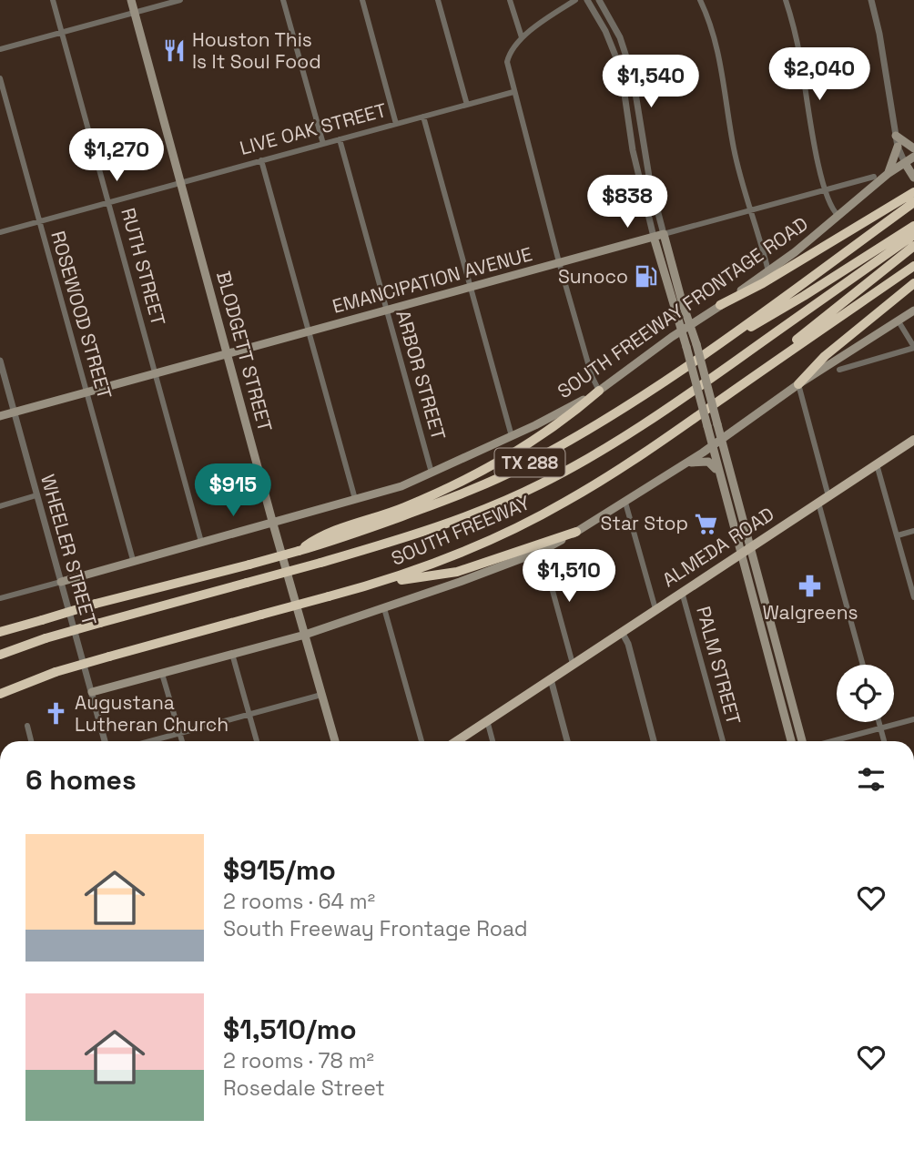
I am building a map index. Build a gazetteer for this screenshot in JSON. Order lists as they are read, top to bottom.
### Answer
{
  "streets": {
    "highway": ["TX 288", "SOUTH FREEWAY"],
    "main road": [
      "EMANCIPATION AVENUE",
      "SOUTH FREEWAY FRONTAGE ROAD",
      "BLODGETT STREET",
      "ALMEDA ROAD"
    ],
    "street": [
      "LIVE OAK STREET",
      "RUTH STREET",
      "ROSEWOOD STREET",
      "ARBOR STREET",
      "WHEELER STREET",
      "PALM STREET"
    ]
  },
  "crossings": [
    ["LIVE OAK STREET", "RUTH STREET"],
    ["LIVE OAK STREET", "ROSEWOOD STREET"],
    ["LIVE OAK STREET", "BLODGETT STREET"],
    ["LIVE OAK STREET", "ARBOR STREET"],
    ["RUTH STREET", "EMANCIPATION AVENUE"],
    ["RUTH STREET", "SOUTH FREEWAY FRONTAGE ROAD"],
    ["EMANCIPATION AVENUE", "ROSEWOOD STREET"],
    ["EMANCIPATION AVENUE", "BLODGETT STREET"],
    ["EMANCIPATION AVENUE", "ARBOR STREET"],
    ["EMANCIPATION AVENUE", "WHEELER STREET"],
    ["SOUTH FREEWAY FRONTAGE ROAD", "ROSEWOOD STREET"],
    ["SOUTH FREEWAY FRONTAGE ROAD", "BLODGETT STREET"],
    ["SOUTH FREEWAY FRONTAGE ROAD", "ARBOR STREET"],
    ["SOUTH FREEWAY FRONTAGE ROAD", "WHEELER STREET"],
    ["ALMEDA ROAD", "PALM STREET"]
  ],
  "places": {
    "restaurant": ["Houston This Is It Soul Food"],
    "fuel station": ["Sunoco"],
    "supermarket": ["Star Stop"],
    "pharmacy": ["Walgreens"],
    "church": ["Augustana Lutheran Church"]
  },
  "page": {
    "price": [
      "$2,040",
      "$1,540",
      "$1,270",
      "$838",
      "$915",
      "$1,510"
    ],
    "heading": "6 homes",
    "list": [
      {
        "name": "$915/mo",
        "note": "2 rooms · 64 m² · South Freeway Frontage Road"
      },
      {
        "name": "$1,510/mo",
        "note": "2 rooms · 78 m² · Rosedale Street"
      }
    ]
  }
}
